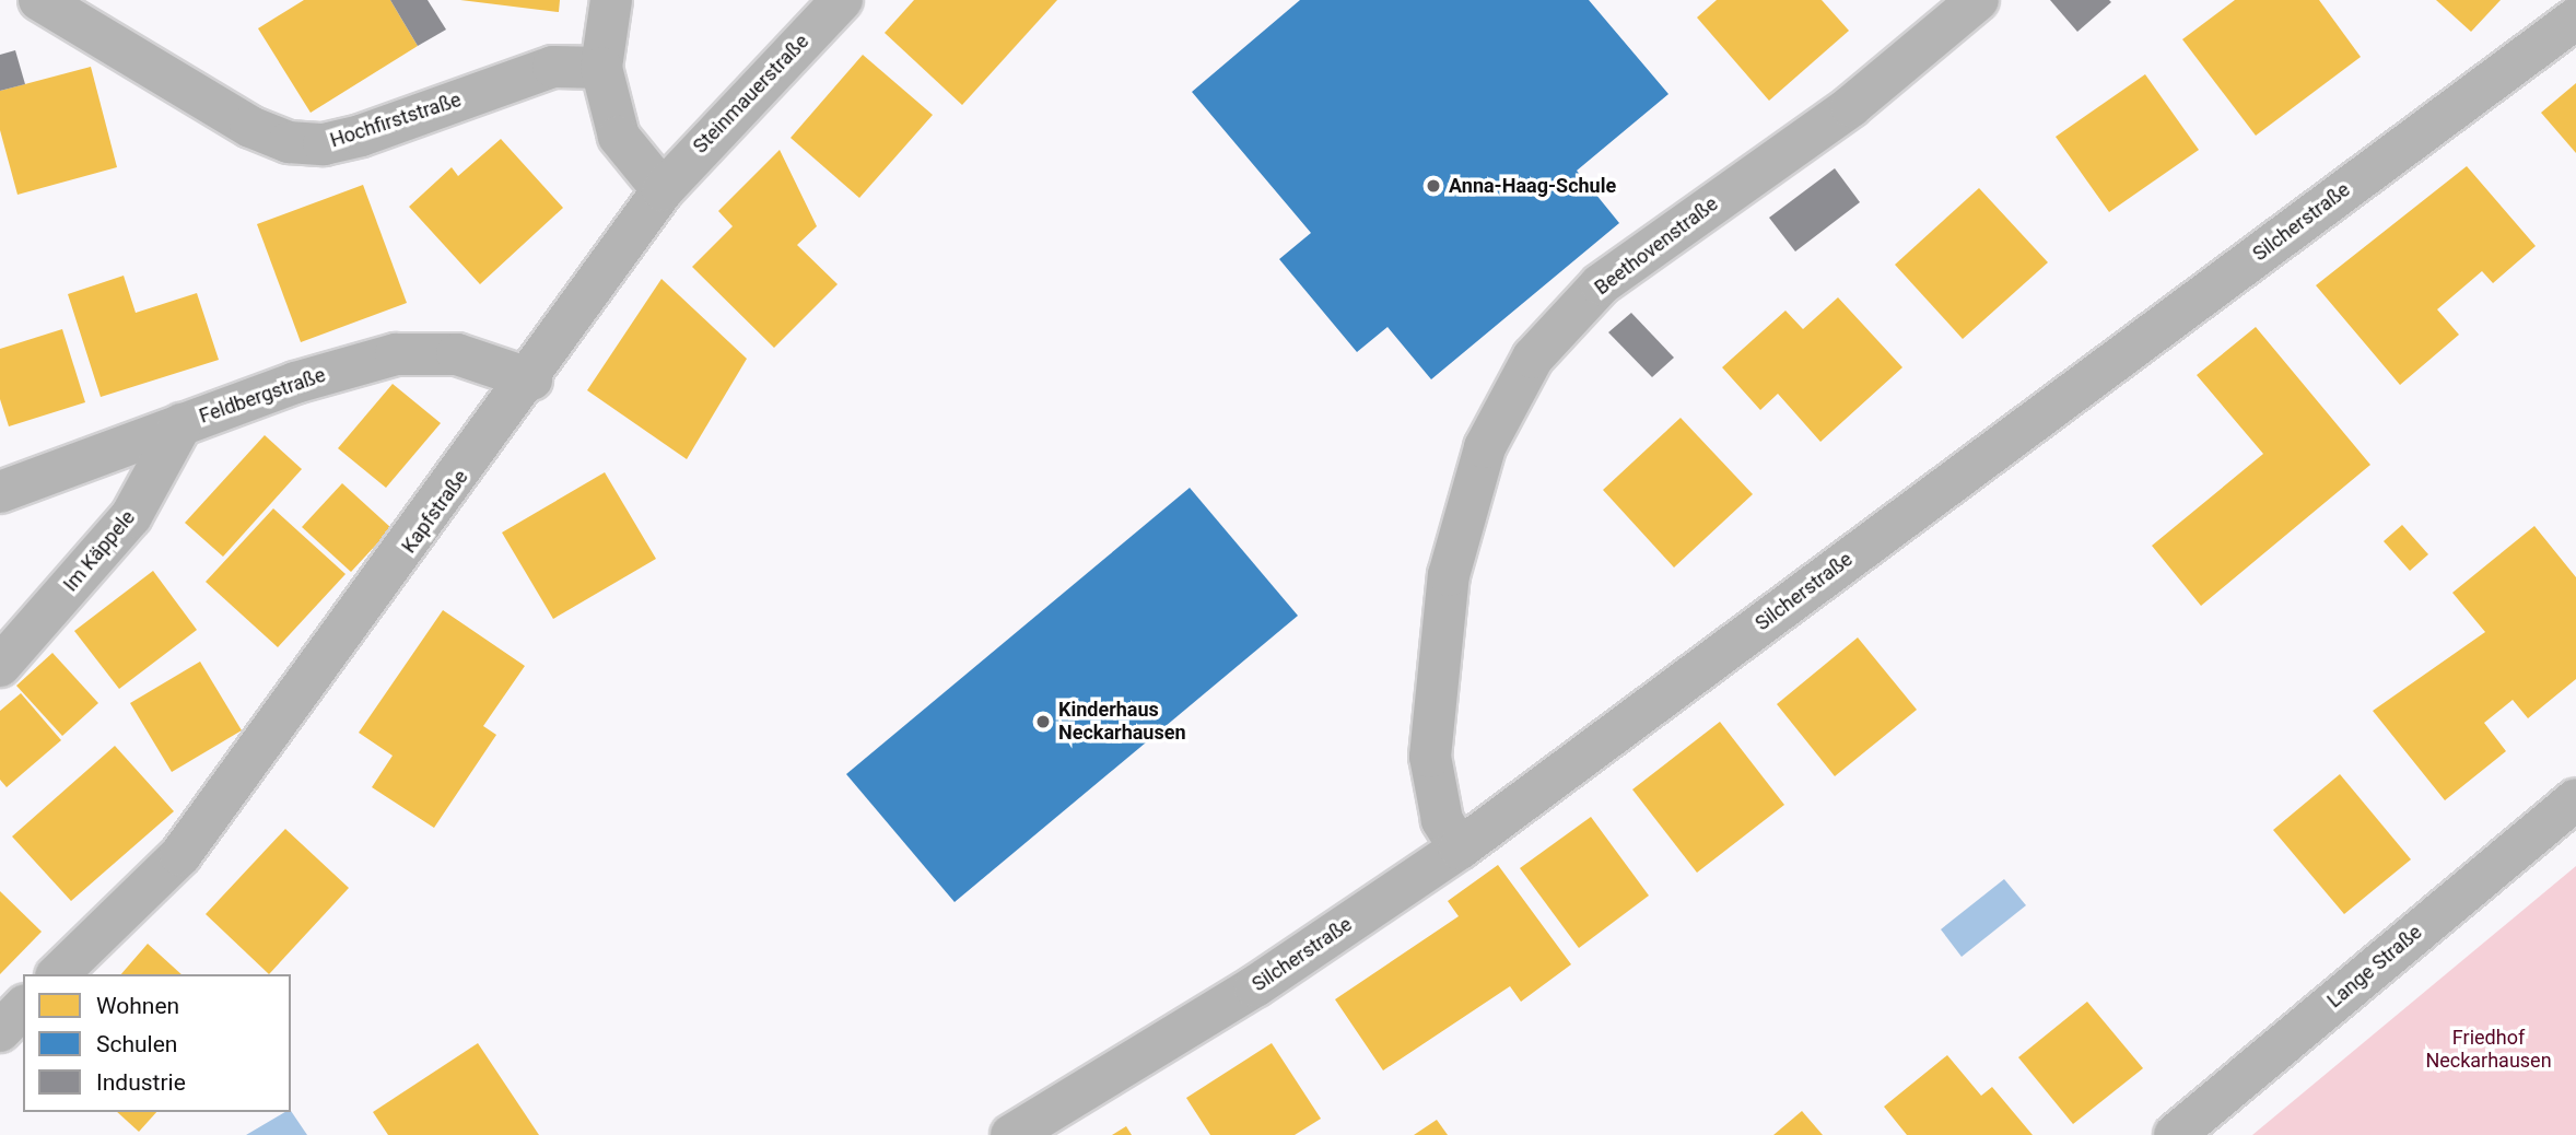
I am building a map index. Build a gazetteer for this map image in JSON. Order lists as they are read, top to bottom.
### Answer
{
  "streets": {
    "street": [
      "Steinmauerstraße",
      "Hochfirststraße",
      "Silcherstraße",
      "Beethovenstraße",
      "Feldbergstraße",
      "Kapfstraße",
      "Im Käppele",
      "Lange Straße"
    ]
  },
  "crossings": [
    ["Steinmauerstraße", "Kapfstraße"],
    ["Silcherstraße", "Beethovenstraße"],
    ["Feldbergstraße", "Kapfstraße"],
    ["Feldbergstraße", "Im Käppele"]
  ],
  "parks": ["Friedhof Neckarhausen"],
  "places": ["Anna-Haag-Schule", "Kinderhaus Neckarhausen"],
  "legend": ["Wohnen", "Schulen", "Industrie"]
}
